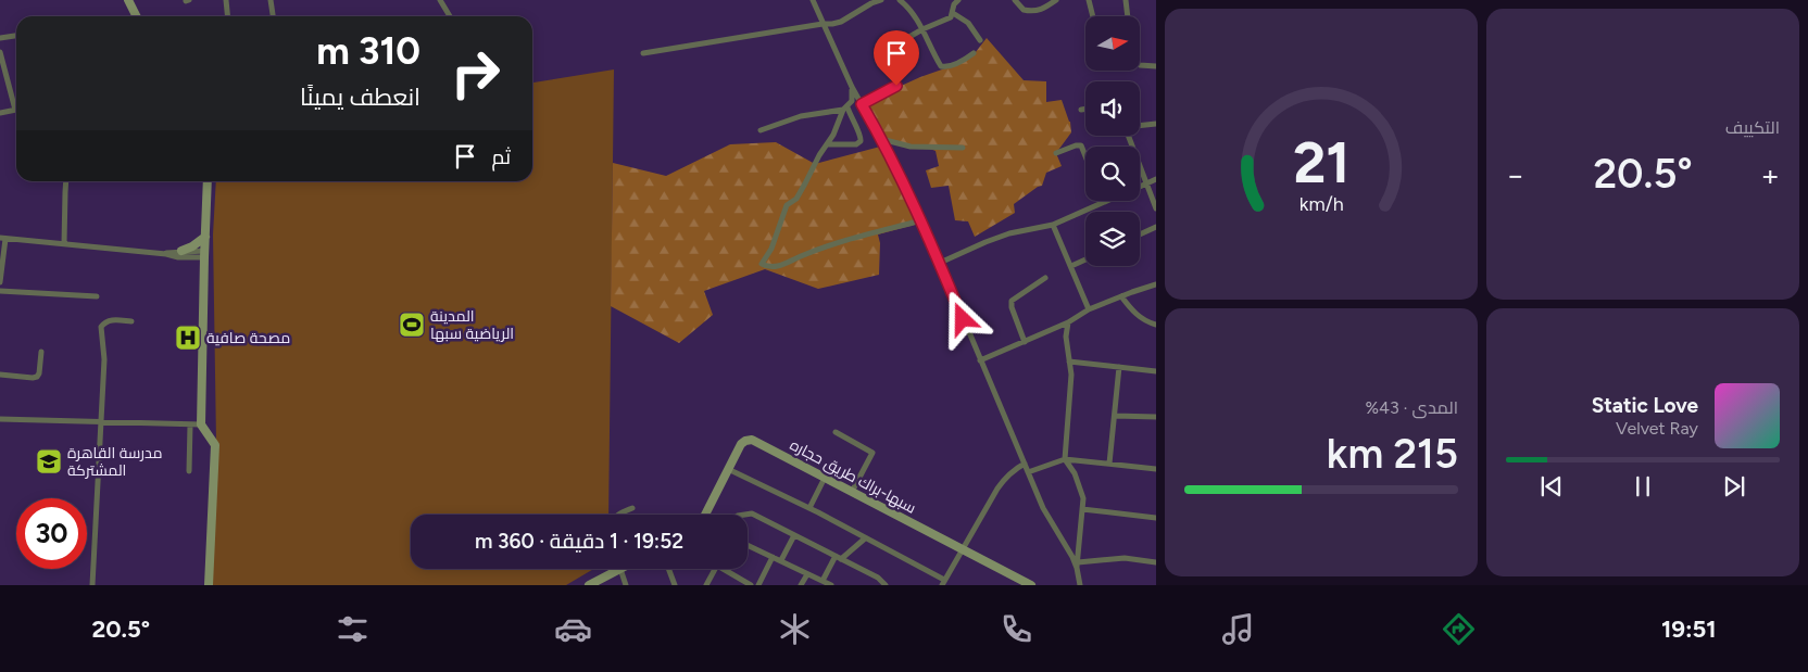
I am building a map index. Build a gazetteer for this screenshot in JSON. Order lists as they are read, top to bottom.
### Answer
{
  "streets": {
    "main road": ["سبها-براك طريق حجاره"]
  },
  "places": {
    "sports": ["المدينة الرياضية سبها"],
    "hospital": ["مصحة صافية"],
    "school or university": ["مدرسة القاهرة المشتركة"]
  },
  "north": "right",
  "page": {
    "tile": [
      "التكييف",
      ["المدى · 43%", "215 km"]
    ],
    "turn": ["310 m", "انعطف يمينًا"],
    "then": "ثم",
    "heat": ["−", "20.5°", "+"],
    "song": ["Static Love", "Velvet Ray"],
    "limit": "30",
    "trip": "19:52 · 1 دقيقة · 360 m",
    "tabs": ["19:51", "20.5°"],
    "gauge": ["21", "km/h"]
  }
}
